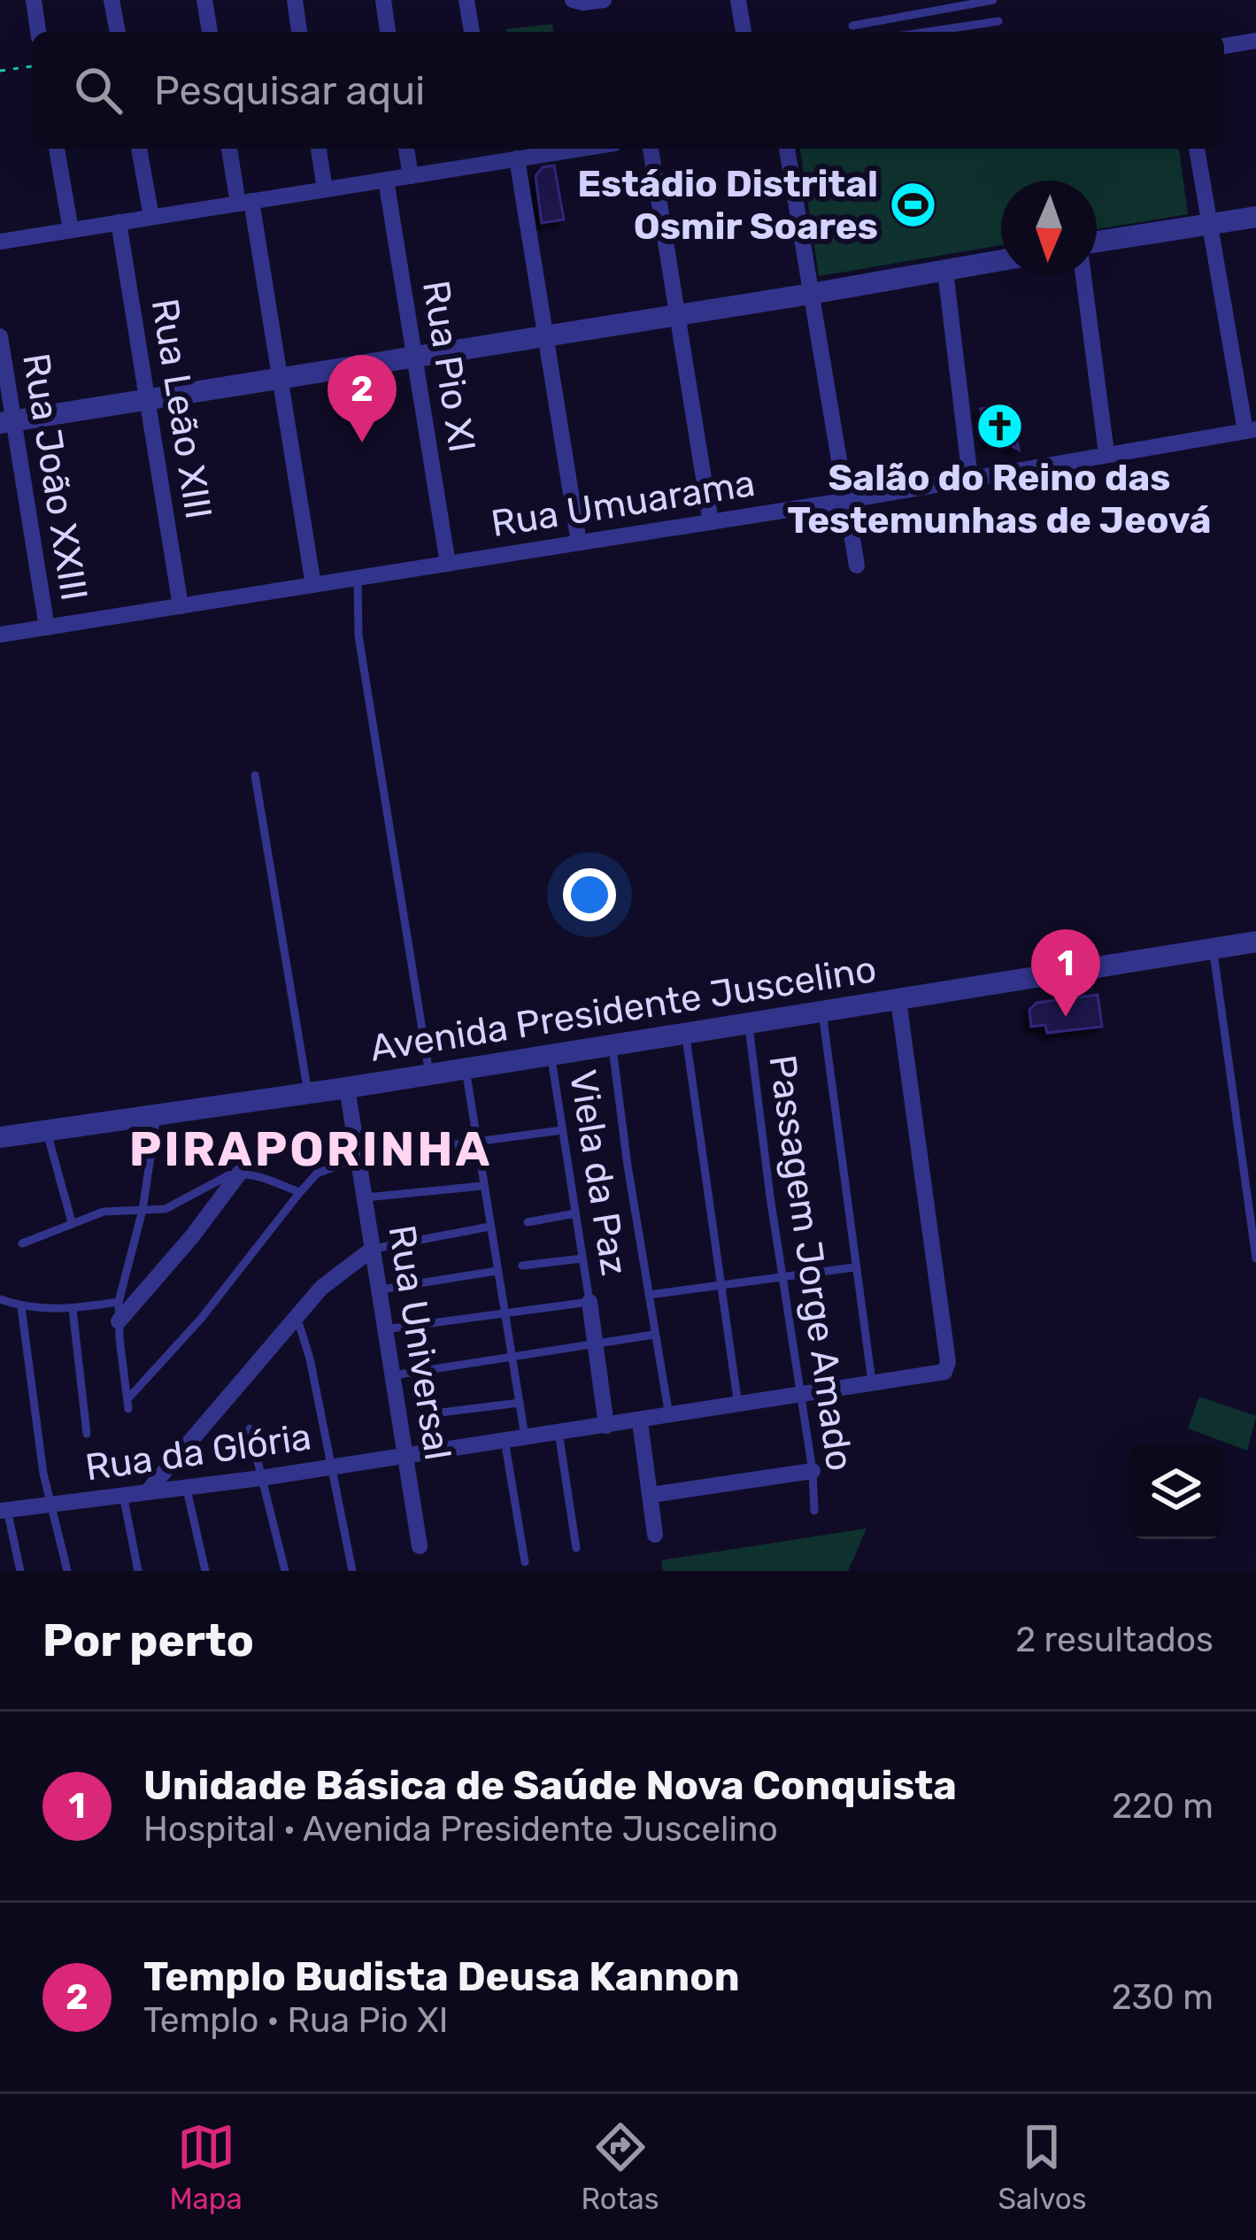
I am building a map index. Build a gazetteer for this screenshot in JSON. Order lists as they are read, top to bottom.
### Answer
{
  "streets": {
    "street": [
      "Rua Pio XI",
      "Rua Leão XIII",
      "Rua João XXIII",
      "Rua Umuarama",
      "Avenida Presidente Juscelino",
      "Rua Universal",
      "Rua da Glória"
    ],
    "lane": ["Viela da Paz", "Passagem Jorge Amado"]
  },
  "crossings": [
    ["Rua Pio XI", "Rua Umuarama"],
    ["Rua Leão XIII", "Rua Umuarama"],
    ["Rua João XXIII", "Rua Umuarama"],
    ["Avenida Presidente Juscelino", "Viela da Paz"],
    ["Avenida Presidente Juscelino", "Passagem Jorge Amado"],
    ["Avenida Presidente Juscelino", "Rua Universal"],
    ["Avenida Presidente Juscelino", "Rua da Glória"],
    ["Passagem Jorge Amado", "Rua da Glória"],
    ["Rua Universal", "Rua da Glória"]
  ],
  "districts": ["PIRAPORINHA"],
  "places": {
    "sports": ["Estádio Distrital Osmir Soares"],
    "church": ["Salão do Reino das Testemunhas de Jeová"]
  },
  "north": "bottom",
  "page": {
    "search": "Pesquisar aqui",
    "pins": ["2", "1"],
    "heading": ["Por perto", "2 resultados"],
    "list": [
      {
        "mark": "1",
        "name": "Unidade Básica de Saúde Nova Conquista",
        "note": "Hospital · Avenida Presidente Juscelino",
        "value": "220 m"
      },
      {
        "mark": "2",
        "name": "Templo Budista Deusa Kannon",
        "note": "Templo · Rua Pio XI",
        "value": "230 m"
      }
    ],
    "nav": ["Mapa", "Rotas", "Salvos"]
  }
}
